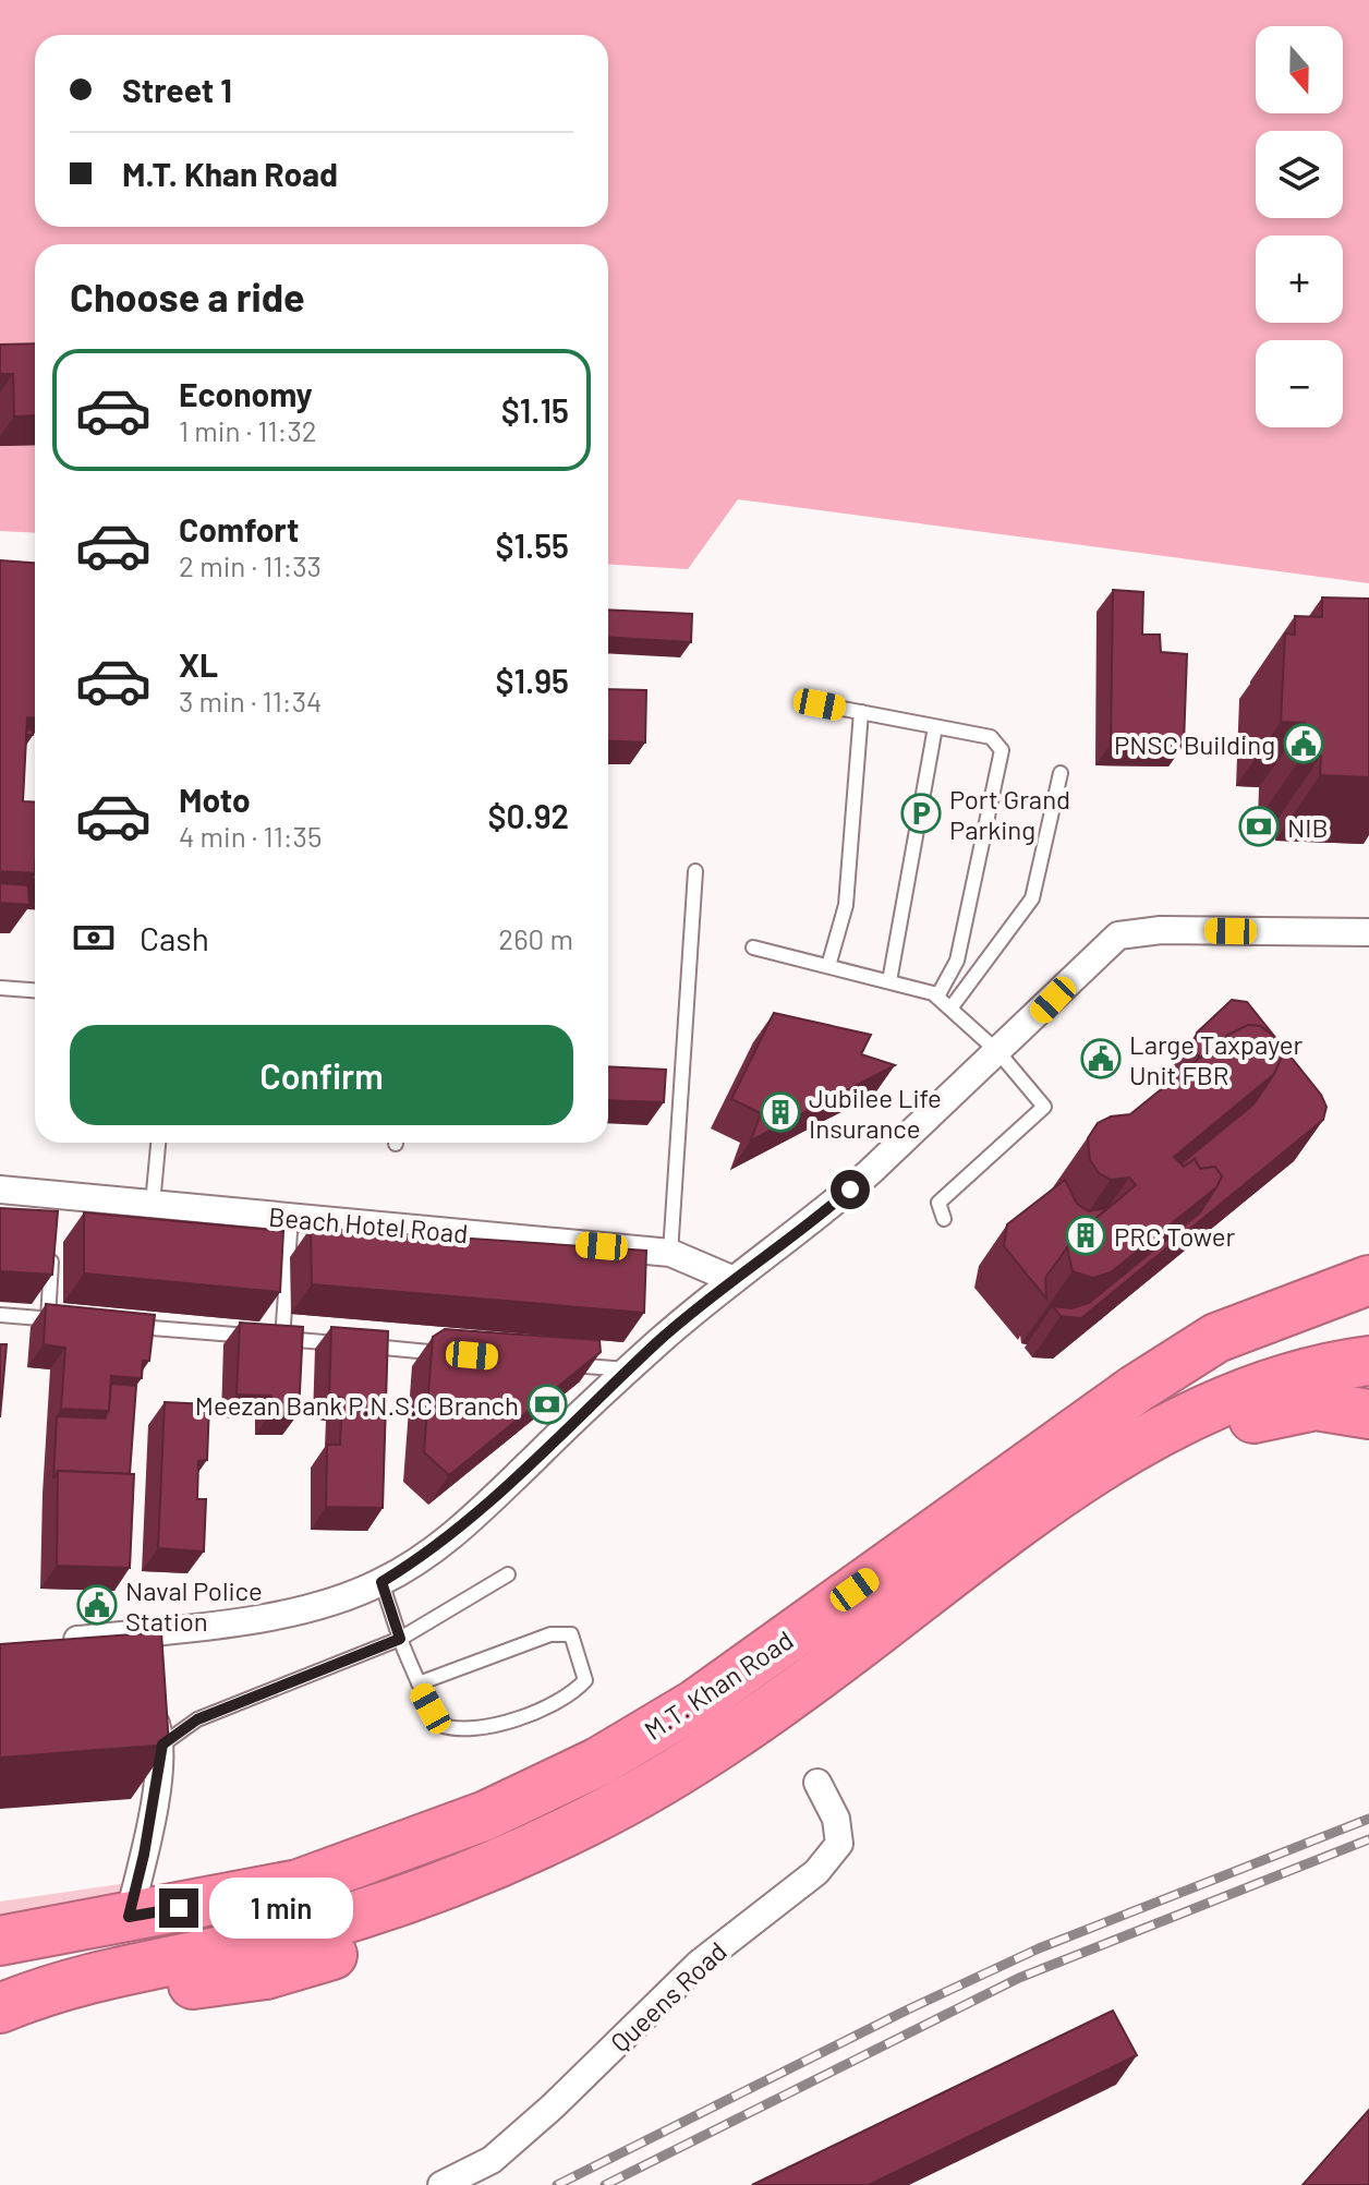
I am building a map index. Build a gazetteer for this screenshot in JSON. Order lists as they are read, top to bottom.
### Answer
{
  "streets": {
    "highway": ["M.T. Khan Road"],
    "street": ["Beach Hotel Road", "Queens Road"]
  },
  "places": {
    "public building": ["PNSC Building", "Large Taxpayer Unit FBR", "Naval Police Station"],
    "parking": ["Port Grand Parking"],
    "bank": ["NIB", "Meezan Bank P.N.S.C Branch"],
    "building": ["Jubilee Life Insurance", "PRC Tower"]
  },
  "north": "bottom",
  "page": {
    "map_buttons": ["+", "−"],
    "banner": ["Street 1", "M.T. Khan Road"],
    "heading": "Choose a ride",
    "list": [
      {
        "name": "Economy",
        "note": "1 min · 11:32",
        "value": "$1.15"
      },
      {
        "name": "Comfort",
        "note": "2 min · 11:33",
        "value": "$1.55"
      },
      {
        "name": "XL",
        "note": "3 min · 11:34",
        "value": "$1.95"
      },
      {
        "name": "Moto",
        "note": "4 min · 11:35",
        "value": "$0.92"
      }
    ],
    "pay": ["Cash", "260 m"],
    "buttons": "Confirm",
    "bubble": "1 min"
  }
}
